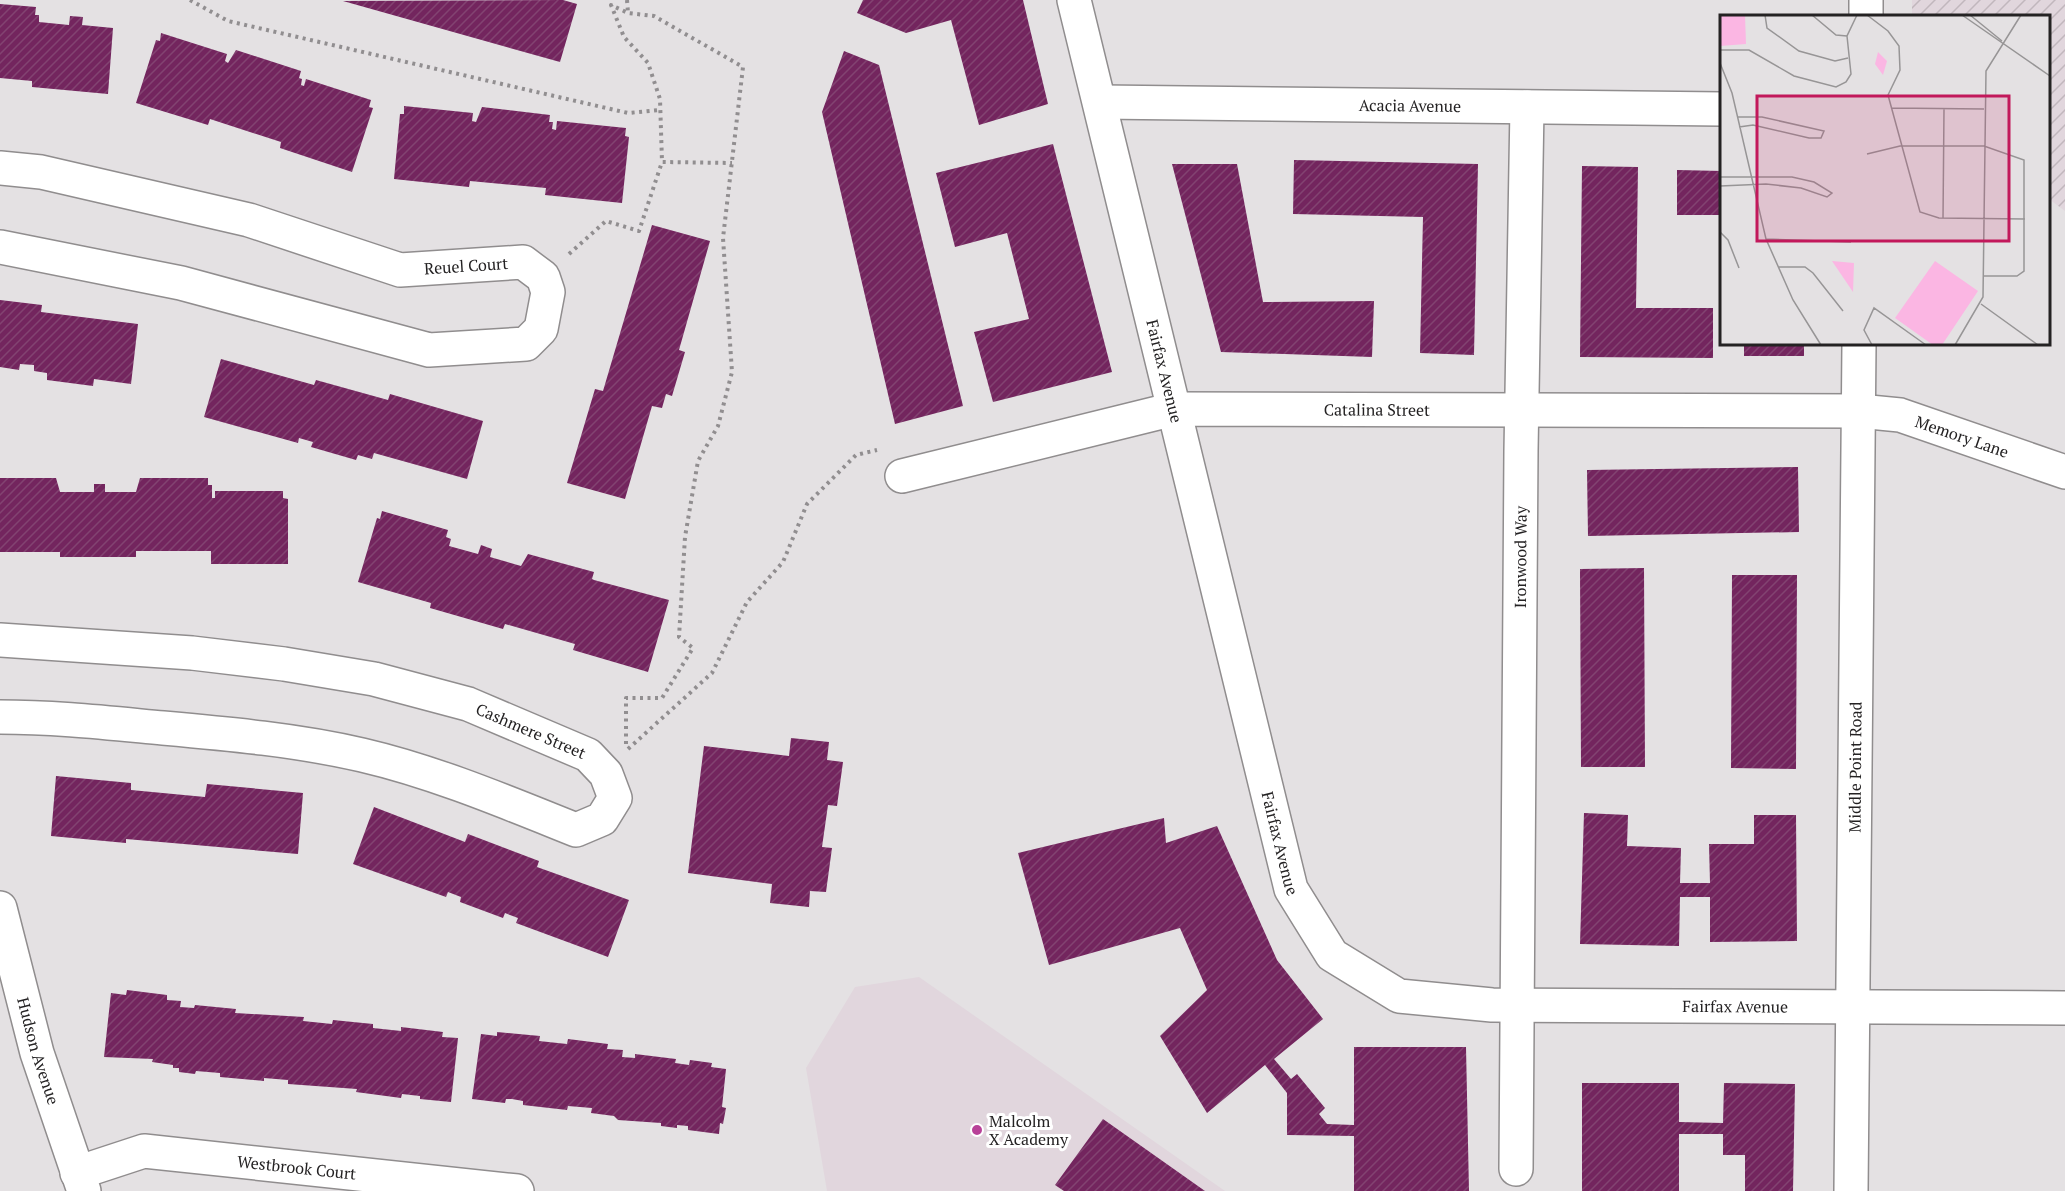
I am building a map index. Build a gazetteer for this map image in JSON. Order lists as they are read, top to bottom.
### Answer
{
  "streets": {
    "street": [
      "Acacia Avenue",
      "Reuel Court",
      "Fairfax Avenue",
      "Catalina Street",
      "Memory Lane",
      "Ironwood Way",
      "Cashmere Street",
      "Middle Point Road",
      "Hudson Avenue",
      "Westbrook Court"
    ]
  },
  "crossings": [
    ["Acacia Avenue", "Fairfax Avenue"],
    ["Acacia Avenue", "Ironwood Way"],
    ["Fairfax Avenue", "Catalina Street"],
    ["Fairfax Avenue", "Ironwood Way"],
    ["Fairfax Avenue", "Middle Point Road"],
    ["Catalina Street", "Memory Lane"],
    ["Catalina Street", "Ironwood Way"],
    ["Catalina Street", "Middle Point Road"],
    ["Memory Lane", "Middle Point Road"],
    ["Hudson Avenue", "Westbrook Court"]
  ],
  "places": ["Malcolm X Academy"]
}
